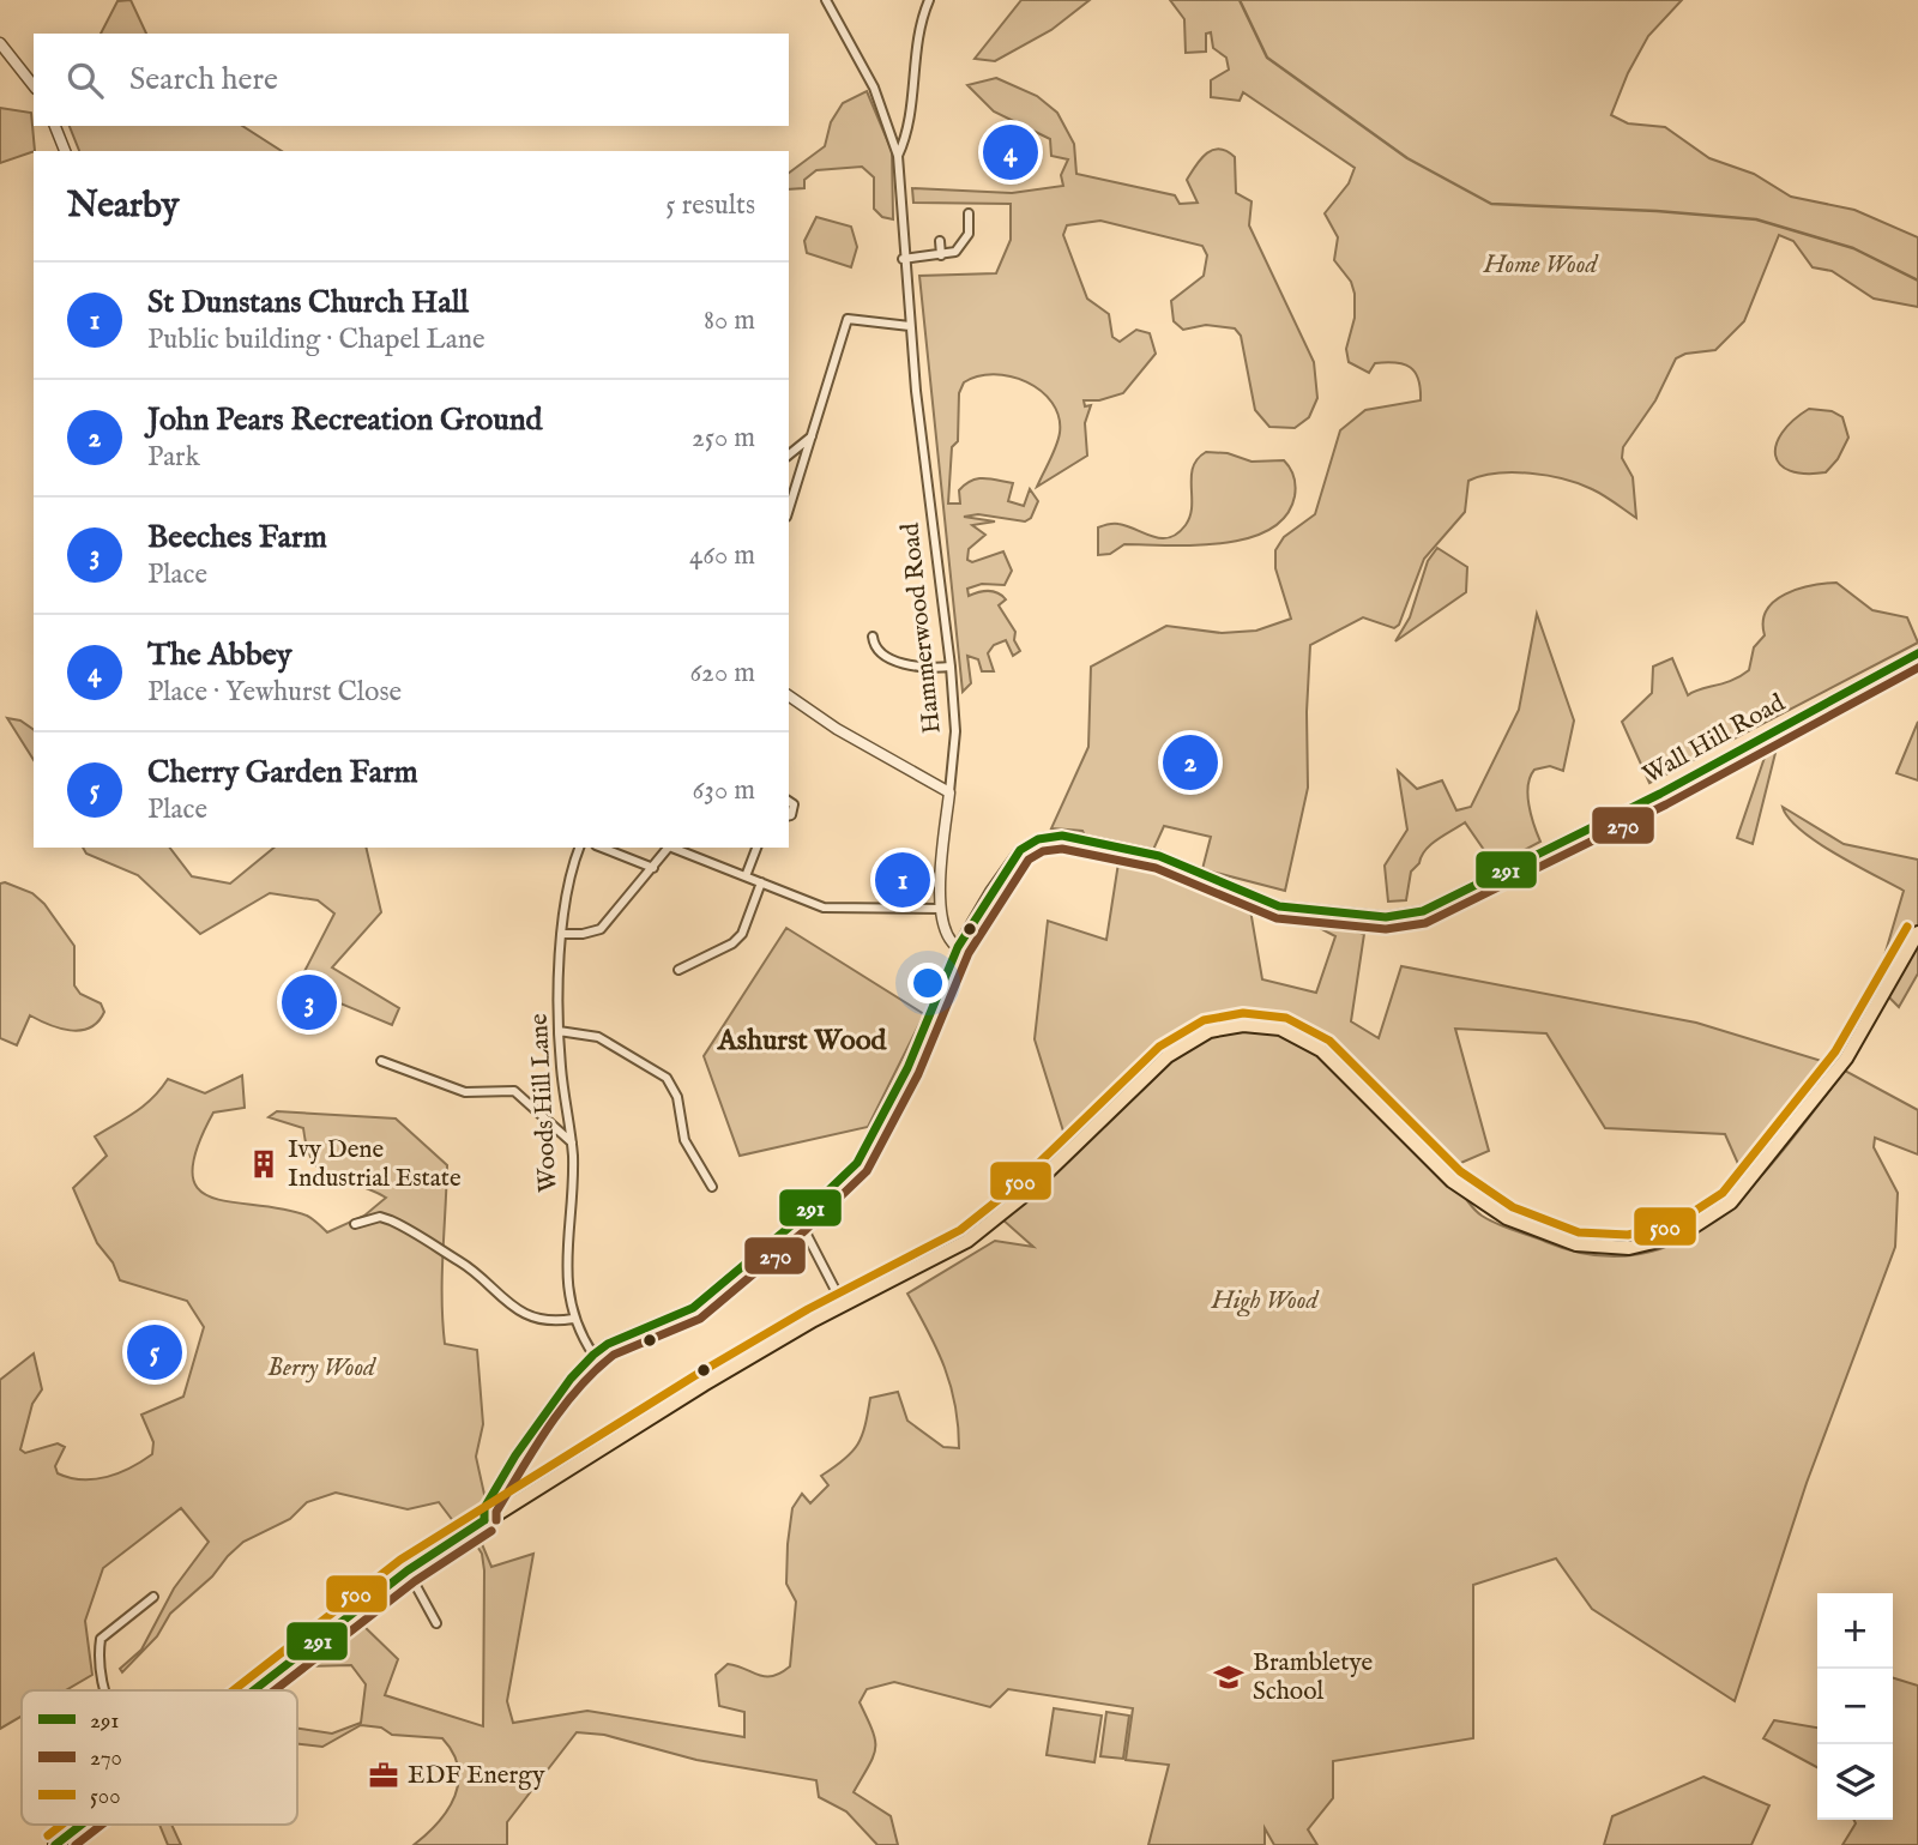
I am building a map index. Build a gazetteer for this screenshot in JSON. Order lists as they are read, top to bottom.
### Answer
{
  "streets": {
    "street": ["Hammerwood Road", "Wall Hill Road", "Woods Hill Lane"]
  },
  "crossings": [
    ["Hammerwood Road", "Wall Hill Road"]
  ],
  "districts": ["Ashurst Wood"],
  "parks": ["Home Wood", "High Wood", "Berry Wood"],
  "places": {
    "building": ["Ivy Dene Industrial Estate"],
    "school or university": ["Brambletye School"],
    "office": ["EDF Energy"]
  },
  "lines": ["transit line 291", "transit line 270", "transit line 500"],
  "legend": ["291", "270", "500"],
  "page": {
    "search": "Search here",
    "pins": [
      "4",
      "2",
      "1",
      "3",
      "5"
    ],
    "heading": ["Nearby", "5 results"],
    "list": [
      {
        "mark": "1",
        "name": "St Dunstans Church Hall",
        "note": "Public building · Chapel Lane",
        "value": "80 m"
      },
      {
        "mark": "2",
        "name": "John Pears Recreation Ground",
        "note": "Park",
        "value": "250 m"
      },
      {
        "mark": "3",
        "name": "Beeches Farm",
        "note": "Place",
        "value": "460 m"
      },
      {
        "mark": "4",
        "name": "The Abbey",
        "note": "Place · Yewhurst Close",
        "value": "620 m"
      },
      {
        "mark": "5",
        "name": "Cherry Garden Farm",
        "note": "Place",
        "value": "630 m"
      }
    ],
    "map_buttons": ["+", "−"]
  }
}
